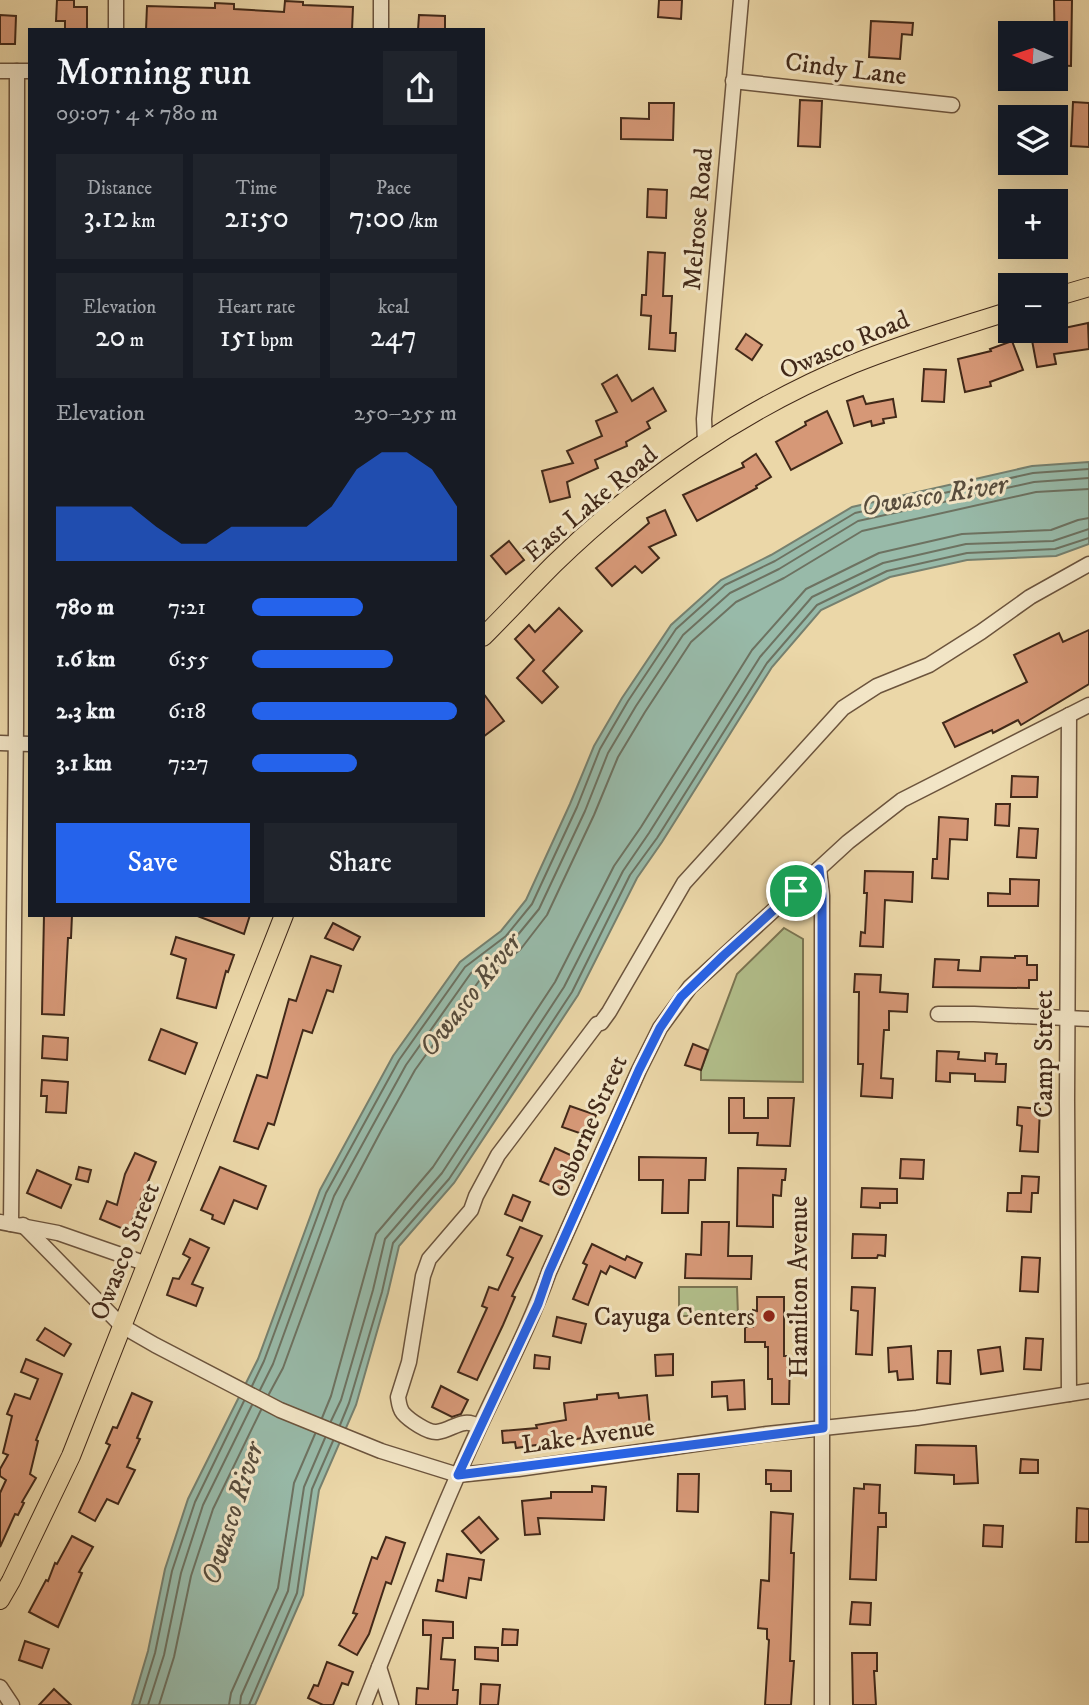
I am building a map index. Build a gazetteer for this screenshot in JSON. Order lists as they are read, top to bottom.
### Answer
{
  "streets": {
    "main road": ["Owasco Road", "East Lake Road", "Owasco Street"],
    "street": [
      "Cindy Lane",
      "Melrose Road",
      "Camp Street",
      "Osborne Street",
      "Hamilton Avenue",
      "Lake Avenue"
    ]
  },
  "crossings": [
    ["Cindy Lane", "Melrose Road"],
    ["Melrose Road", "Owasco Road"],
    ["Melrose Road", "East Lake Road"],
    ["Owasco Road", "East Lake Road"],
    ["Camp Street", "Osborne Street"],
    ["Camp Street", "Lake Avenue"],
    ["Osborne Street", "Hamilton Avenue"],
    ["Osborne Street", "Lake Avenue"],
    ["Owasco Street", "Lake Avenue"],
    ["Hamilton Avenue", "Lake Avenue"]
  ],
  "water": ["Owasco River"],
  "places": ["Cayuga Centers"],
  "north": "left",
  "page": {
    "map_buttons": ["+", "−"],
    "heading": ["Morning run", "09:07 · 4 × 780 m"],
    "stats": [
      ["Distance", "3.12 km"],
      ["Time", "21:50"],
      ["Pace", "7:00 /km"],
      ["Elevation", "20 m"],
      ["Heart rate", "151 bpm"],
      ["kcal", "247"]
    ],
    "chart": ["Elevation", "250–255 m"],
    "list": [
      {
        "name": "780 m",
        "note": "7:21"
      },
      {
        "name": "1.6 km",
        "note": "6:55"
      },
      {
        "name": "2.3 km",
        "note": "6:18"
      },
      {
        "name": "3.1 km",
        "note": "7:27"
      }
    ],
    "buttons": ["Save", "Share"]
  }
}
